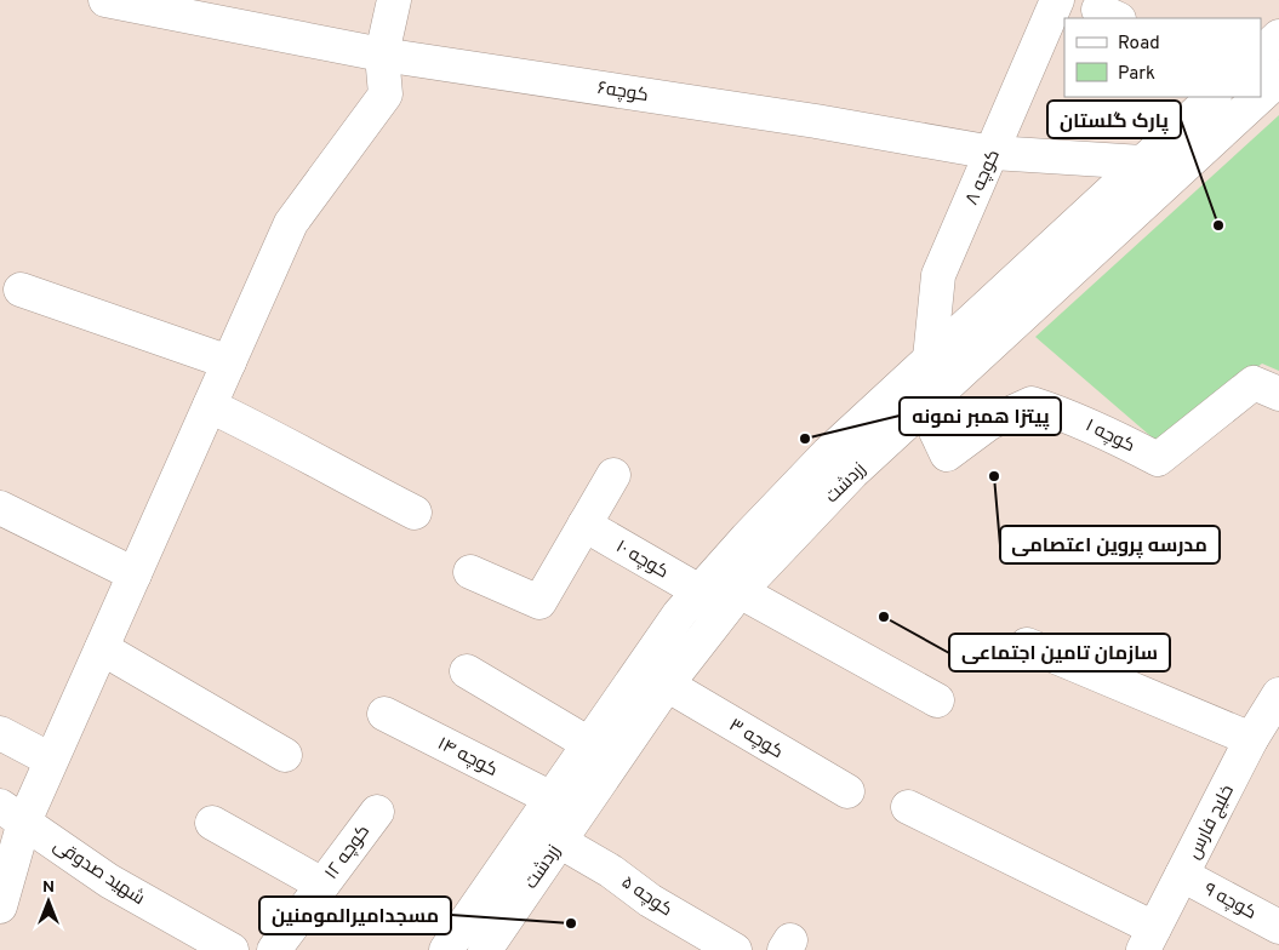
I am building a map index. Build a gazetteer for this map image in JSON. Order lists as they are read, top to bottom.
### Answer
{
  "streets": {
    "street": [
      "کوچه۶",
      "کوچه ۸",
      "کوچه ۱",
      "زردشت",
      "کوچه ۱۰",
      "کوچه ۳",
      "کوچه ۱۴",
      "خلیج فارس",
      "کوچه ۱۲",
      "شهید صدوقی",
      "کوچه ۵",
      "کوچه ۹"
    ]
  },
  "crossings": [
    ["کوچه۶", "کوچه ۸"],
    ["کوچه۶", "زردشت"],
    ["کوچه ۸", "زردشت"],
    ["کوچه ۱", "زردشت"],
    ["زردشت", "کوچه ۱۰"],
    ["زردشت", "کوچه ۳"],
    ["زردشت", "کوچه ۱۴"],
    ["زردشت", "کوچه ۵"],
    ["خلیج فارس", "کوچه ۹"]
  ],
  "places": [
    "پارک گلستان",
    "پیتزا همبر نمونه",
    "مدرسه پروین اعتصامی",
    "سازمان تامین اجتماعی",
    "مسجدامیرالمومنین"
  ],
  "legend": ["Road", "Park"],
  "north": "top"
}
